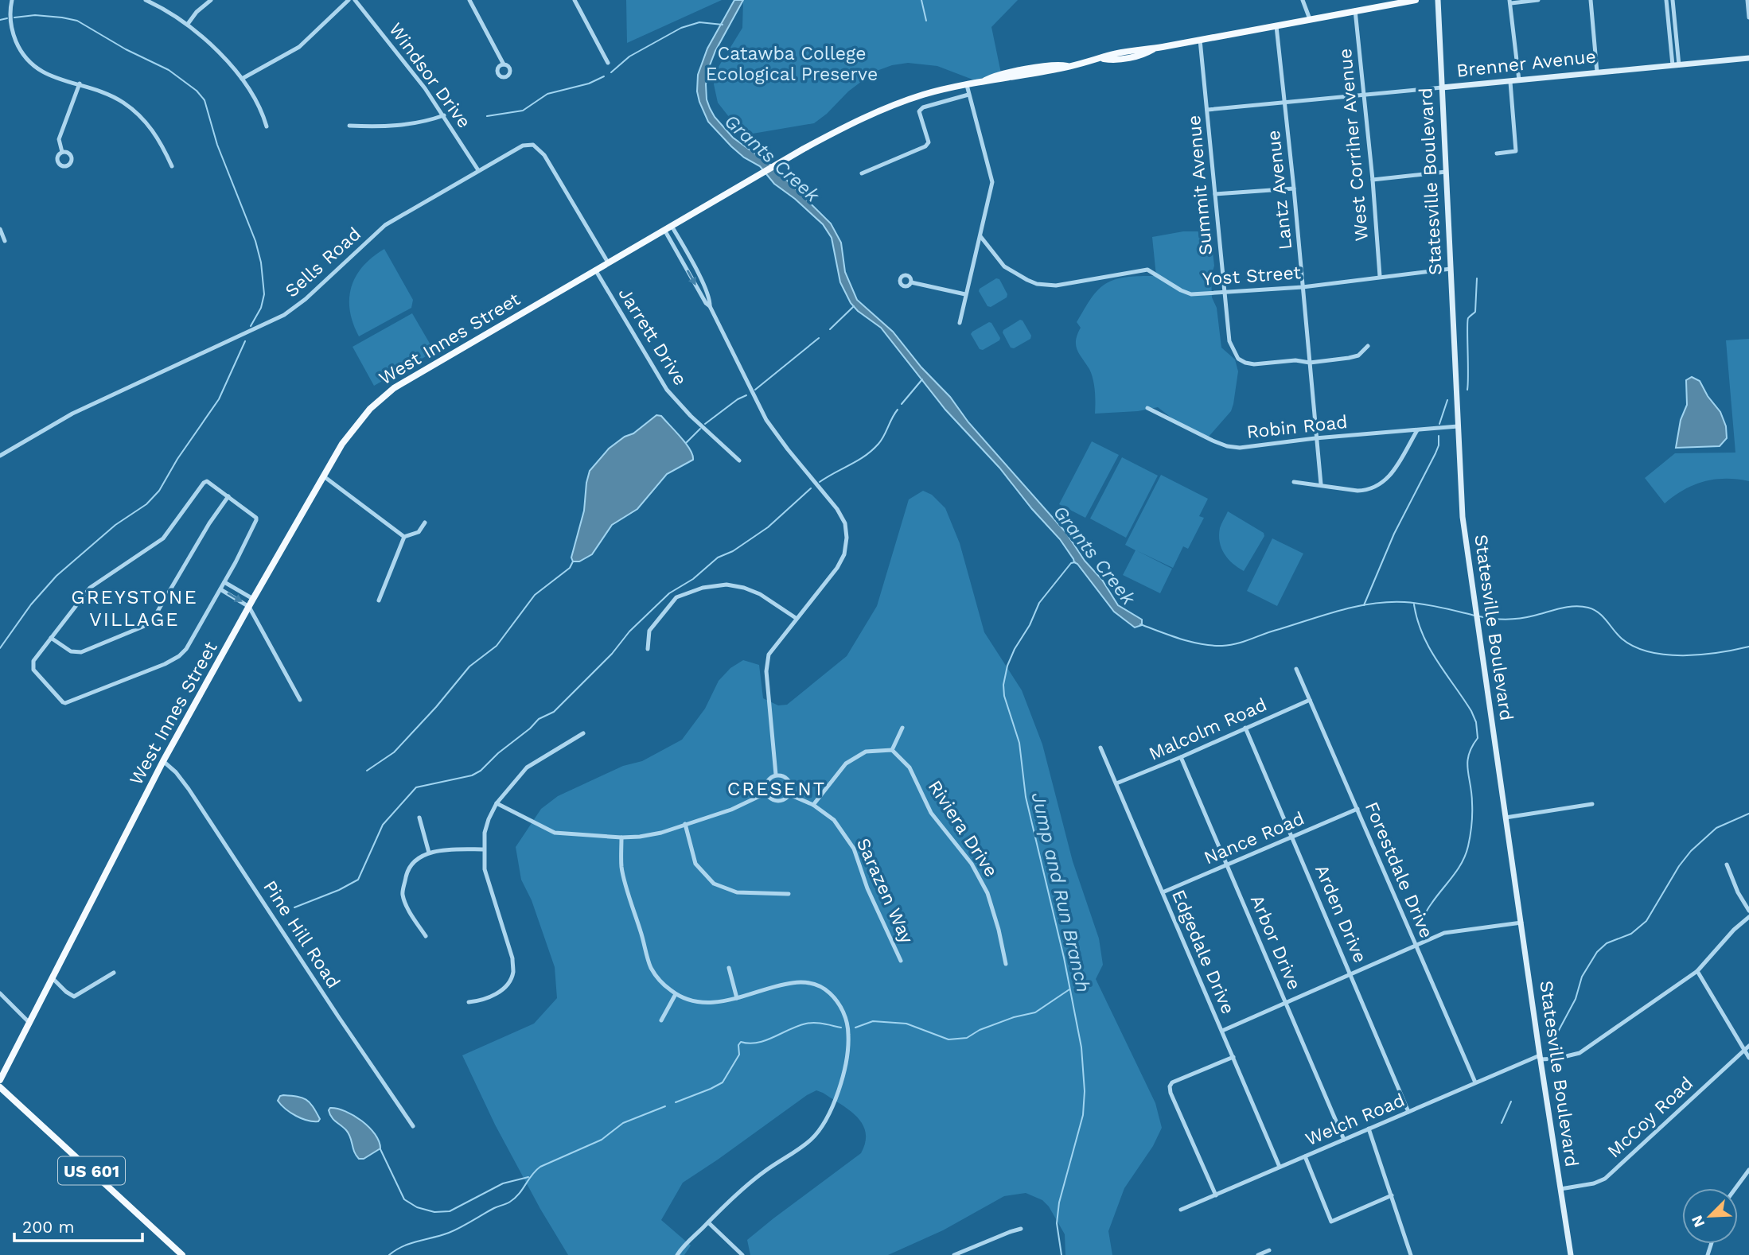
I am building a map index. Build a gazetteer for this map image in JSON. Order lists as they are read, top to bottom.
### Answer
{
  "streets": {
    "main road": [
      "Brenner Avenue",
      "Statesville Boulevard",
      "West Innes Street",
      "US 601"
    ],
    "street": [
      "Windsor Drive",
      "West Corriher Avenue",
      "Summit Avenue",
      "Lantz Avenue",
      "Sells Road",
      "Yost Street",
      "Jarrett Drive",
      "Robin Road",
      "Malcolm Road",
      "Riviera Drive",
      "Nance Road",
      "Forestdale Drive",
      "Sarazen Way",
      "Arden Drive",
      "Pine Hill Road",
      "Arbor Drive",
      "Edgedale Drive",
      "McCoy Road",
      "Welch Road"
    ]
  },
  "crossings": [
    ["Brenner Avenue", "West Corriher Avenue"],
    ["Brenner Avenue", "Statesville Boulevard"],
    ["Brenner Avenue", "Summit Avenue"],
    ["Brenner Avenue", "Lantz Avenue"],
    ["Windsor Drive", "Sells Road"],
    ["West Corriher Avenue", "Yost Street"],
    ["West Corriher Avenue", "West Innes Street"],
    ["Statesville Boulevard", "Yost Street"],
    ["Statesville Boulevard", "Robin Road"],
    ["Statesville Boulevard", "McCoy Road"],
    ["Statesville Boulevard", "Welch Road"],
    ["Summit Avenue", "Lantz Avenue"],
    ["Summit Avenue", "Yost Street"],
    ["Summit Avenue", "West Innes Street"],
    ["Lantz Avenue", "Yost Street"],
    ["Lantz Avenue", "West Innes Street"],
    ["Lantz Avenue", "Robin Road"],
    ["Sells Road", "West Innes Street"],
    ["Jarrett Drive", "West Innes Street"],
    ["West Innes Street", "Pine Hill Road"],
    ["Malcolm Road", "Forestdale Drive"],
    ["Malcolm Road", "Arden Drive"],
    ["Malcolm Road", "Arbor Drive"],
    ["Malcolm Road", "Edgedale Drive"],
    ["Nance Road", "Forestdale Drive"],
    ["Nance Road", "Arden Drive"],
    ["Nance Road", "Arbor Drive"],
    ["Nance Road", "Edgedale Drive"],
    ["Forestdale Drive", "Welch Road"],
    ["Arden Drive", "Welch Road"],
    ["Arbor Drive", "Welch Road"],
    ["Edgedale Drive", "Welch Road"]
  ],
  "districts": ["GREYSTONE VILLAGE", "CRESENT"],
  "water": ["Grants Creek", "Jump and Run Branch"],
  "parks": ["Catawba College Ecological Preserve"],
  "scale_bar": "200 m",
  "north": "bottom left"
}
